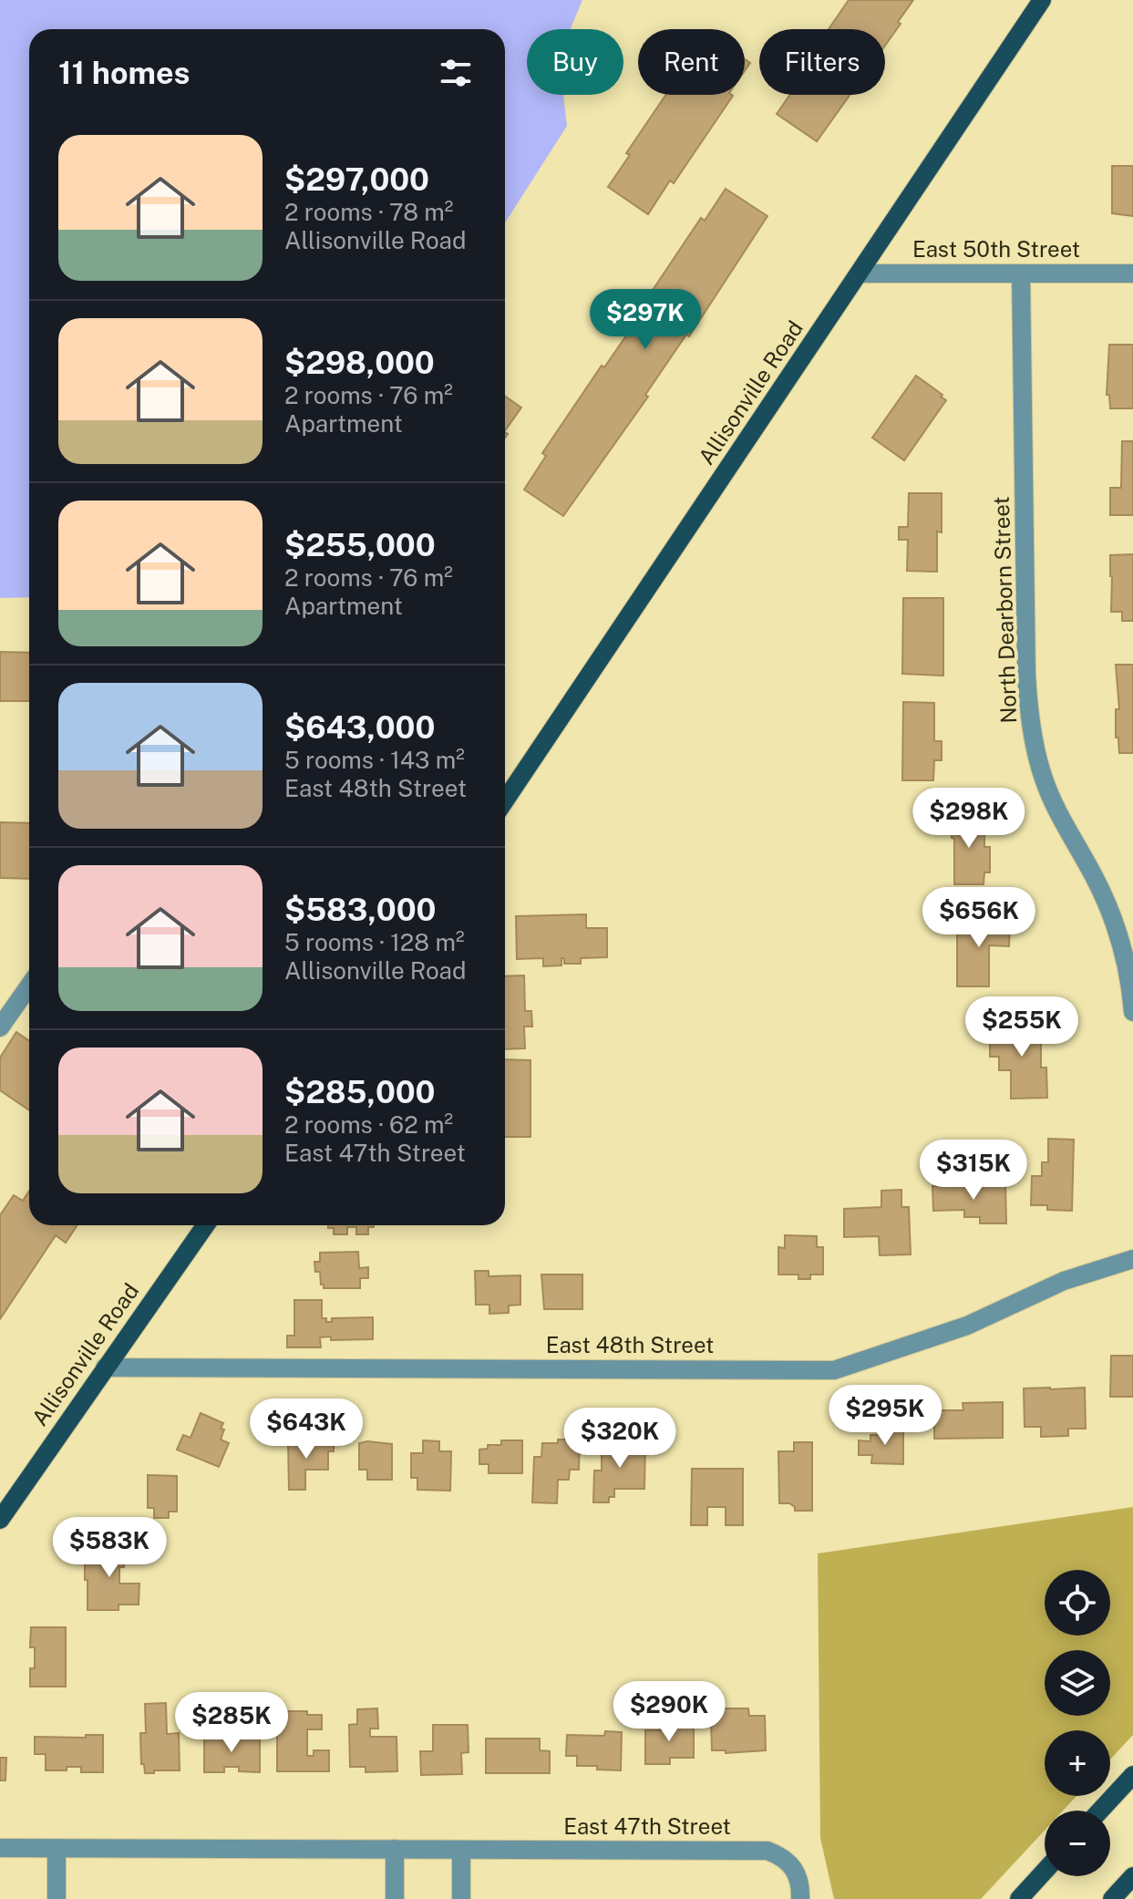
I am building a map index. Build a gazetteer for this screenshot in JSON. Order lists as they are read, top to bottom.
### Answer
{
  "streets": {
    "main road": ["Allisonville Road"],
    "street": [
      "East 50th Street",
      "North Dearborn Street",
      "East 48th Street",
      "East 47th Street"
    ]
  },
  "crossings": [
    ["East 50th Street", "Allisonville Road"],
    ["East 50th Street", "North Dearborn Street"],
    ["Allisonville Road", "East 48th Street"]
  ],
  "page": {
    "chip": ["Buy", "Rent", "Filters"],
    "heading": "11 homes",
    "list": [
      {
        "name": "$297,000",
        "note": "2 rooms · 78 m² · Allisonville Road"
      },
      {
        "name": "$298,000",
        "note": "2 rooms · 76 m² · Apartment"
      },
      {
        "name": "$255,000",
        "note": "2 rooms · 76 m² · Apartment"
      },
      {
        "name": "$643,000",
        "note": "5 rooms · 143 m² · East 48th Street"
      },
      {
        "name": "$583,000",
        "note": "5 rooms · 128 m² · Allisonville Road"
      },
      {
        "name": "$285,000",
        "note": "2 rooms · 62 m² · East 47th Street"
      }
    ],
    "price": [
      "$297K",
      "$298K",
      "$656K",
      "$255K",
      "$315K",
      "$295K",
      "$643K",
      "$320K",
      "$583K",
      "$290K",
      "$285K"
    ],
    "map_buttons": ["+", "−"]
  }
}
